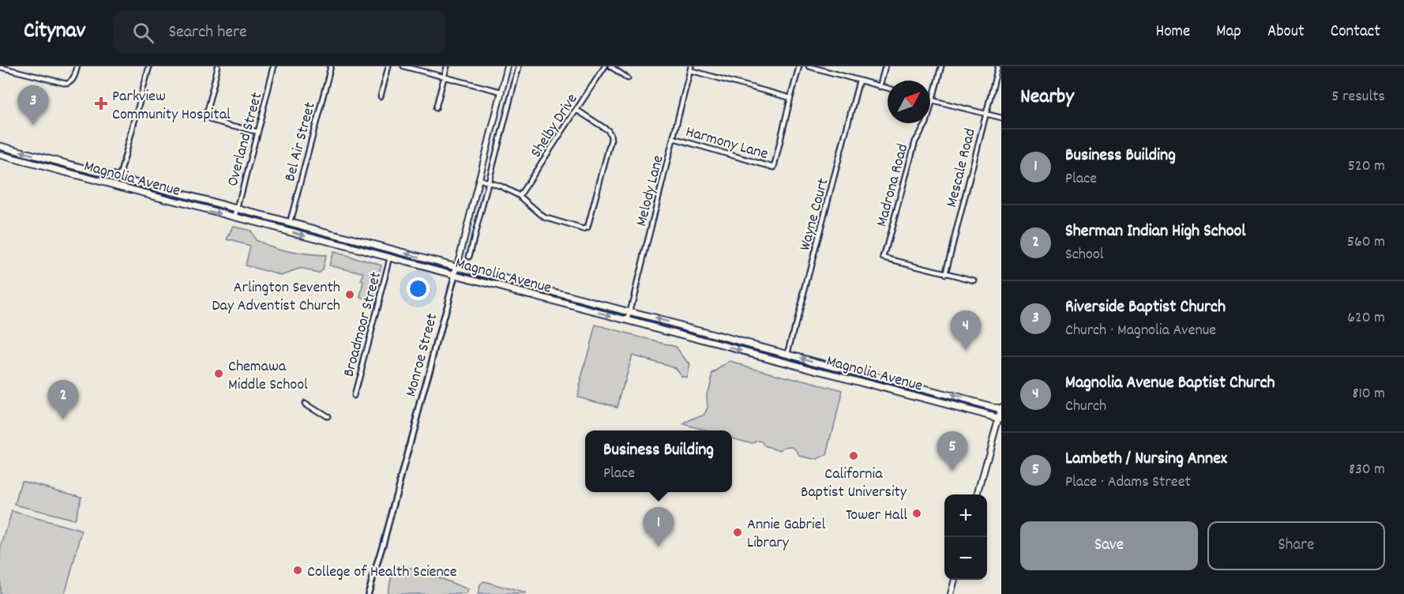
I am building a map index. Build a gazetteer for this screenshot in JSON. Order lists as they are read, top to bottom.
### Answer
{
  "streets": {
    "main road": ["Magnolia Avenue", "Monroe Street"],
    "street": [
      "Shelby Drive",
      "Overland Street",
      "Bel Air Street",
      "Harmony Lane",
      "Mescale Road",
      "Madrona Road",
      "Melody Lane",
      "Wayne Court",
      "Broadmoor Street"
    ]
  },
  "crossings": [
    ["Overland Street", "Magnolia Avenue"],
    ["Bel Air Street", "Magnolia Avenue"],
    ["Harmony Lane", "Melody Lane"],
    ["Mescale Road", "Madrona Road"],
    ["Magnolia Avenue", "Melody Lane"],
    ["Magnolia Avenue", "Wayne Court"],
    ["Magnolia Avenue", "Broadmoor Street"],
    ["Magnolia Avenue", "Monroe Street"]
  ],
  "places": {
    "health": ["Parkview Community Hospital"],
    "other": [
      "Arlington Seventh Day Adventist Church",
      "Chemawa Middle School",
      "California Baptist University",
      "Tower Hall",
      "Annie Gabriel Library",
      "College of Health Science"
    ]
  },
  "north": "top right",
  "page": {
    "header": "Citynav",
    "search": "Search here",
    "nav": [
      "Home",
      "Map",
      "About",
      "Contact"
    ],
    "heading": ["Nearby", "5 results"],
    "pins": [
      "3",
      "4",
      "2",
      "5",
      "1"
    ],
    "list": [
      {
        "mark": "1",
        "name": "Business Building",
        "note": "Place",
        "value": "520 m"
      },
      {
        "mark": "2",
        "name": "Sherman Indian High School",
        "note": "School",
        "value": "560 m"
      },
      {
        "mark": "3",
        "name": "Riverside Baptist Church",
        "note": "Church · Magnolia Avenue",
        "value": "620 m"
      },
      {
        "mark": "4",
        "name": "Magnolia Avenue Baptist Church",
        "note": "Church",
        "value": "810 m"
      },
      {
        "mark": "5",
        "name": "Lambeth / Nursing Annex",
        "note": "Place · Adams Street",
        "value": "830 m"
      }
    ],
    "popup": ["Business Building", "Place"],
    "map_buttons": ["+", "−"],
    "buttons": ["Save", "Share"]
  }
}
